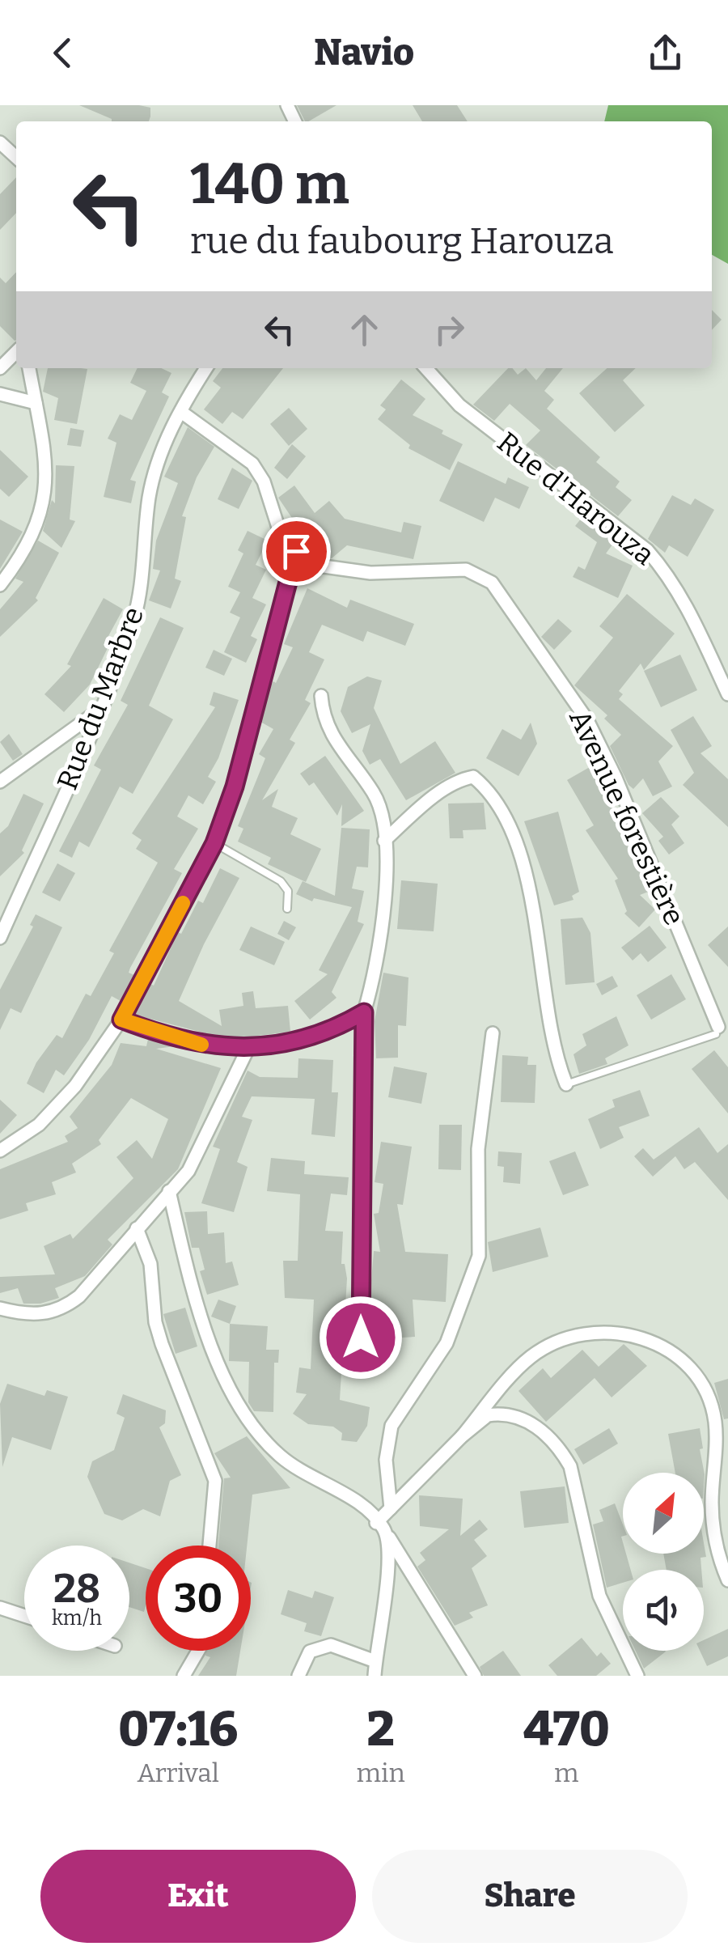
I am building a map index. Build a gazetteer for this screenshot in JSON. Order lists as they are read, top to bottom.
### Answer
{
  "streets": {
    "street": ["Rue d'Harouza", "Rue du Marbre", "Avenue forestière"]
  },
  "north": "top right",
  "page": {
    "header": "Navio",
    "turn": ["140 m", "rue du faubourg Harouza"],
    "speed": "28 km/h",
    "limit": "30",
    "eta": [
      "07:16",
      "Arrival",
      "2",
      "min",
      "470",
      "m"
    ],
    "buttons": ["Exit", "Share"]
  }
}
